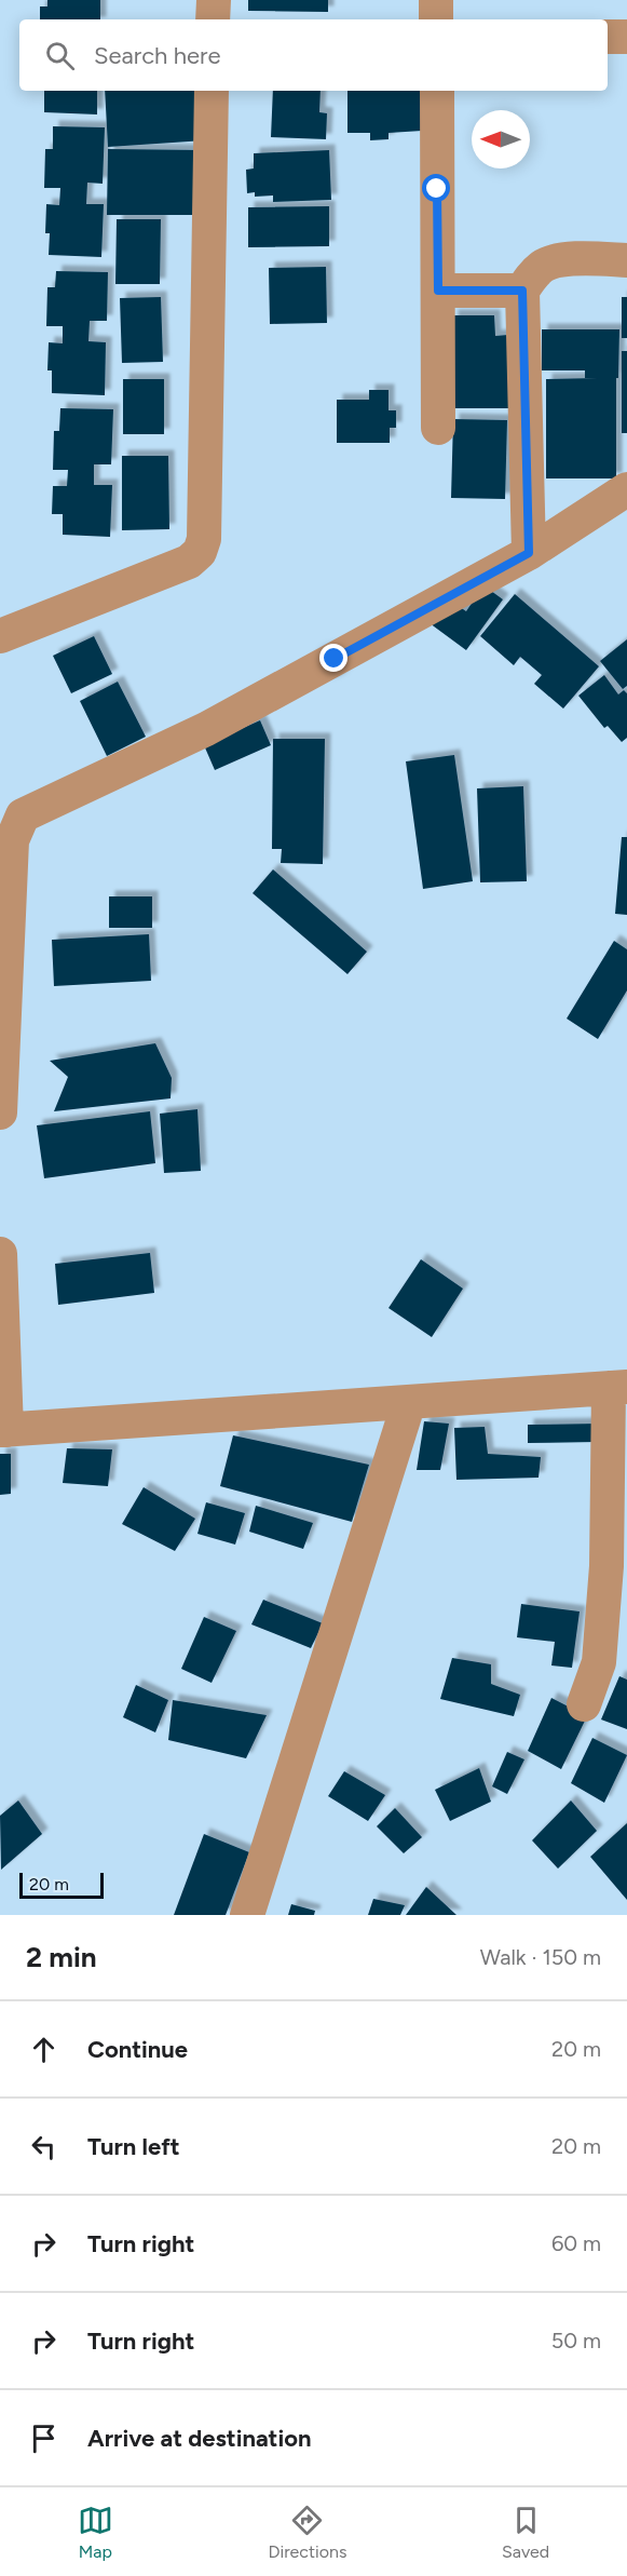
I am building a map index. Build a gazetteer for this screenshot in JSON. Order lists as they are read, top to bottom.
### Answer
{
  "scale_bar": "20 m",
  "north": "left",
  "page": {
    "search": "Search here",
    "scale": "20 m",
    "heading": ["2 min", "Walk · 150 m"],
    "list": [
      ["Continue", "20 m"],
      ["Turn left", "20 m"],
      ["Turn right", "60 m"],
      ["Turn right", "50 m"],
      "Arrive at destination"
    ],
    "nav": ["Map", "Directions", "Saved"]
  }
}
